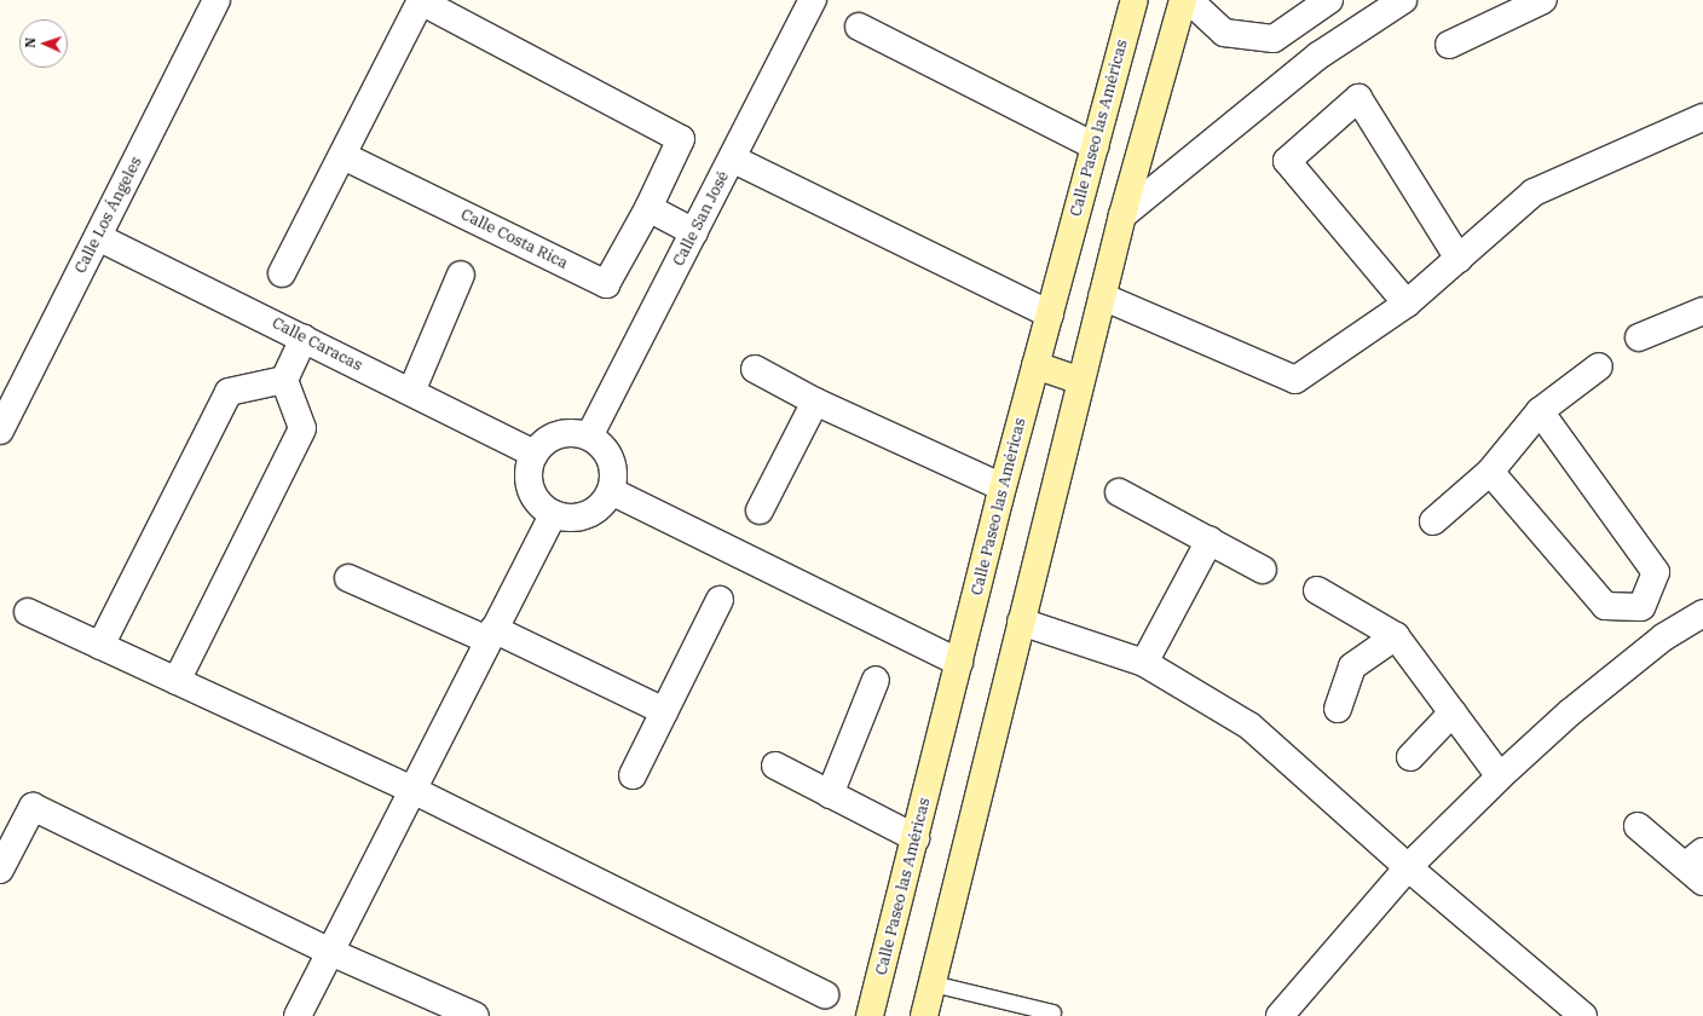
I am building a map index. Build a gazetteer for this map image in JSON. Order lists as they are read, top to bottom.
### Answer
{
  "streets": {
    "street": [
      "Calle Paseo las Américas",
      "Calle Los Ángeles",
      "Calle San José",
      "Calle Costa Rica",
      "Calle Caracas"
    ]
  },
  "crossings": [
    ["Calle Los Ángeles", "Calle Caracas"],
    ["Calle San José", "Calle Caracas"]
  ],
  "north": "left"
}
